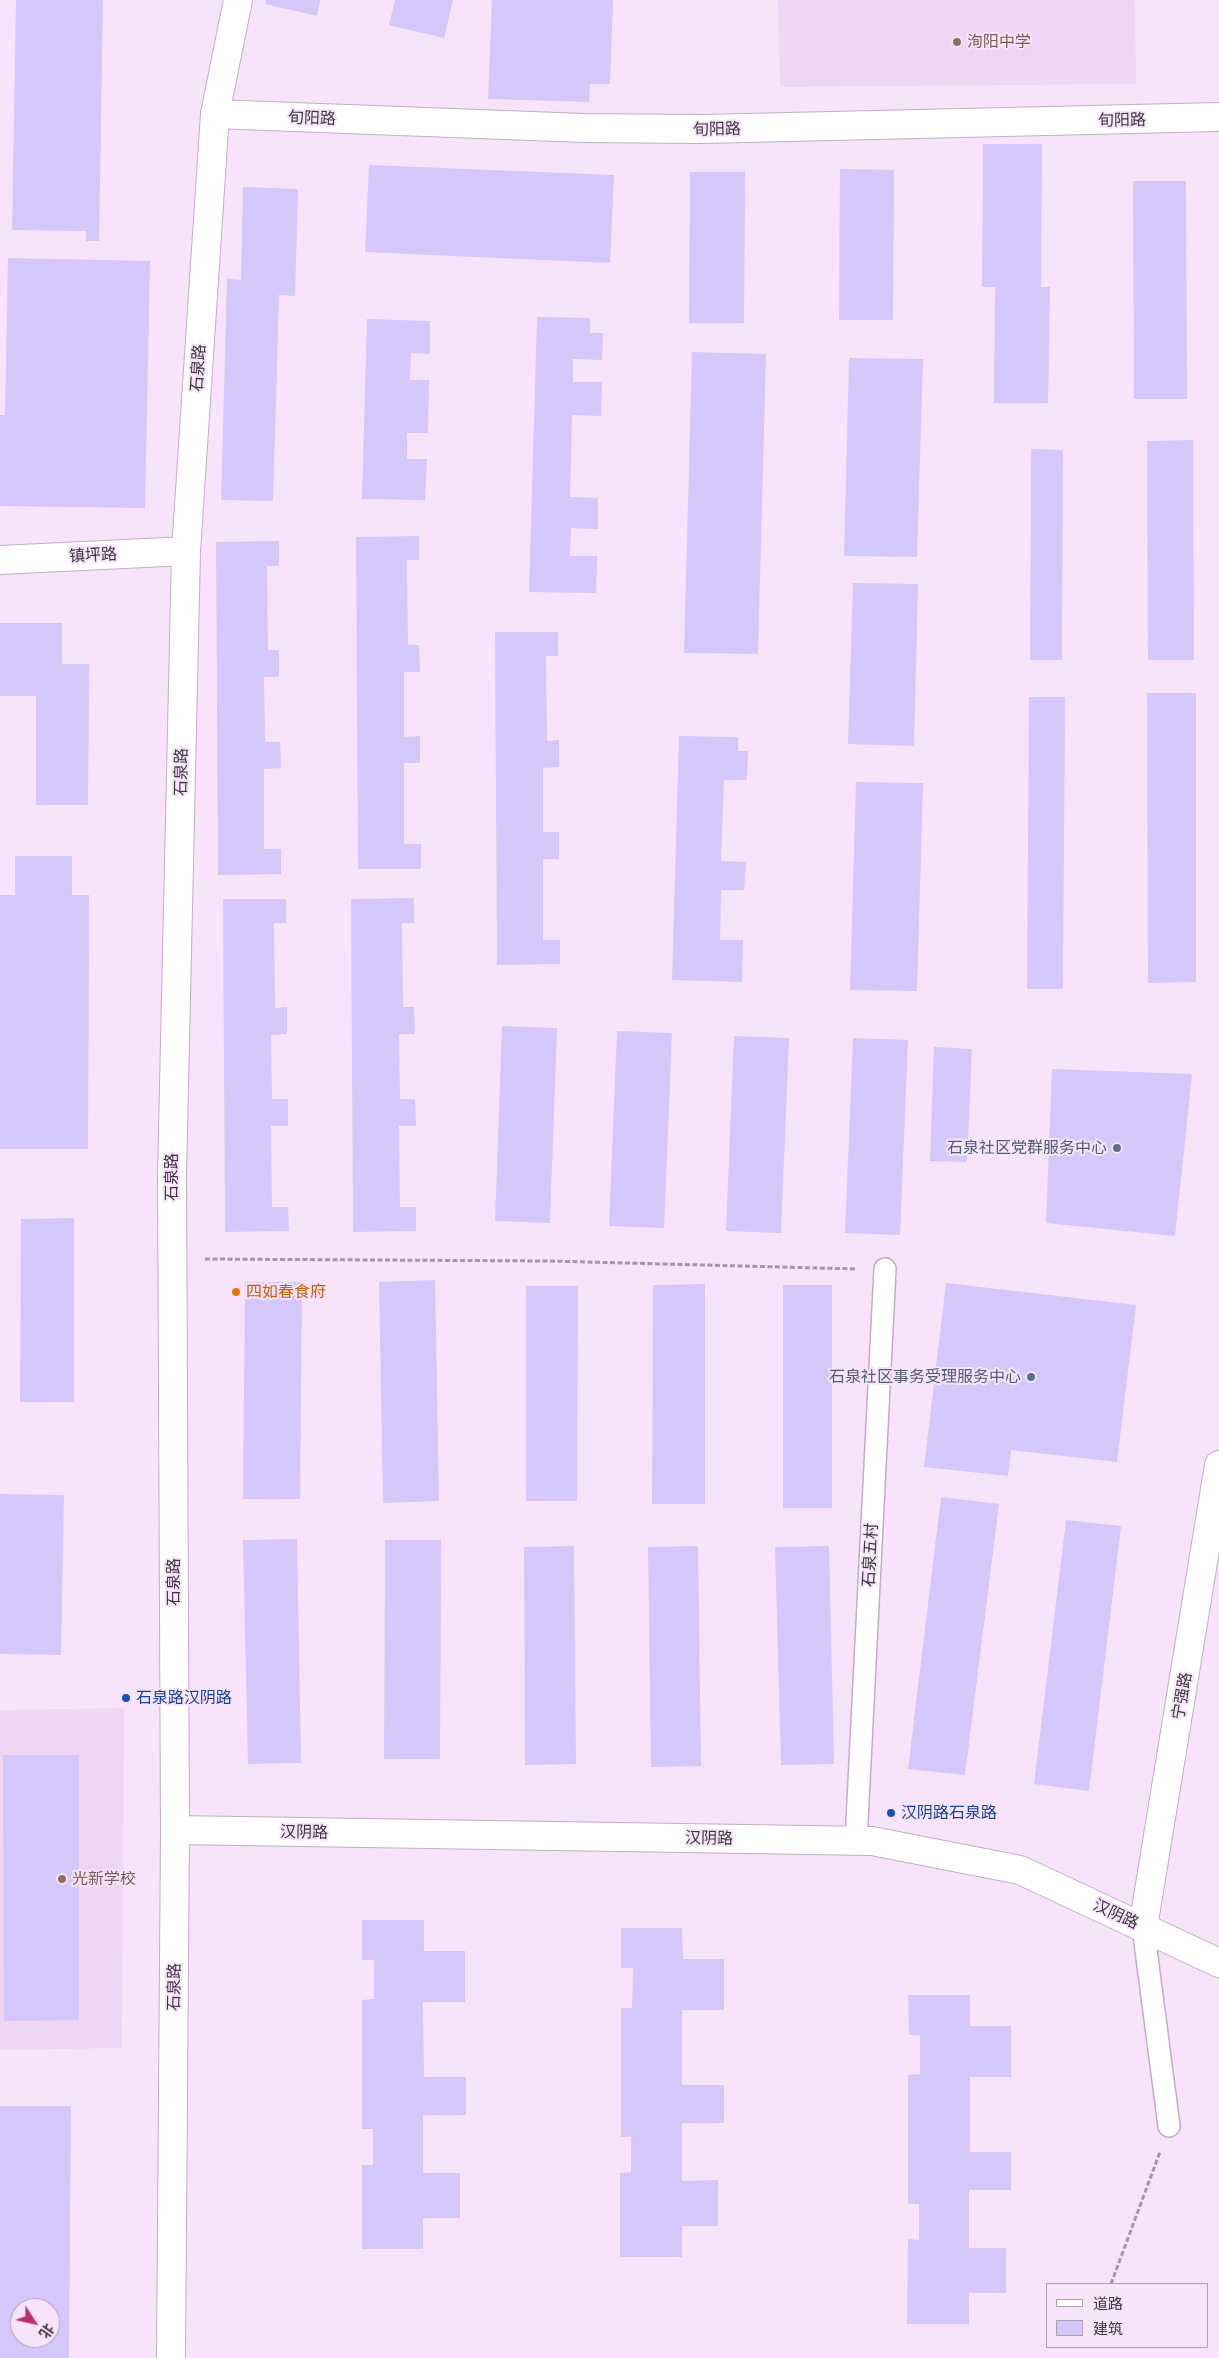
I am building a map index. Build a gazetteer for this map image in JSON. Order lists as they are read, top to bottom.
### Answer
{
  "streets": {
    "street": [
      "旬阳路",
      "石泉路",
      "镇坪路",
      "宁强路",
      "汉阴路"
    ],
    "lane": ["石泉五村"]
  },
  "crossings": [
    ["旬阳路", "石泉路"],
    ["石泉路", "镇坪路"],
    ["石泉路", "汉阴路"],
    ["石泉五村", "汉阴路"],
    ["宁强路", "汉阴路"]
  ],
  "places": [
    "洵阳中学",
    "石泉社区党群服务中心",
    "四如春食府",
    "石泉社区事务受理服务中心",
    "石泉路汉阴路",
    "汉阴路石泉路",
    "光新学校"
  ],
  "legend": ["道路", "建筑"],
  "north": "bottom right"
}
